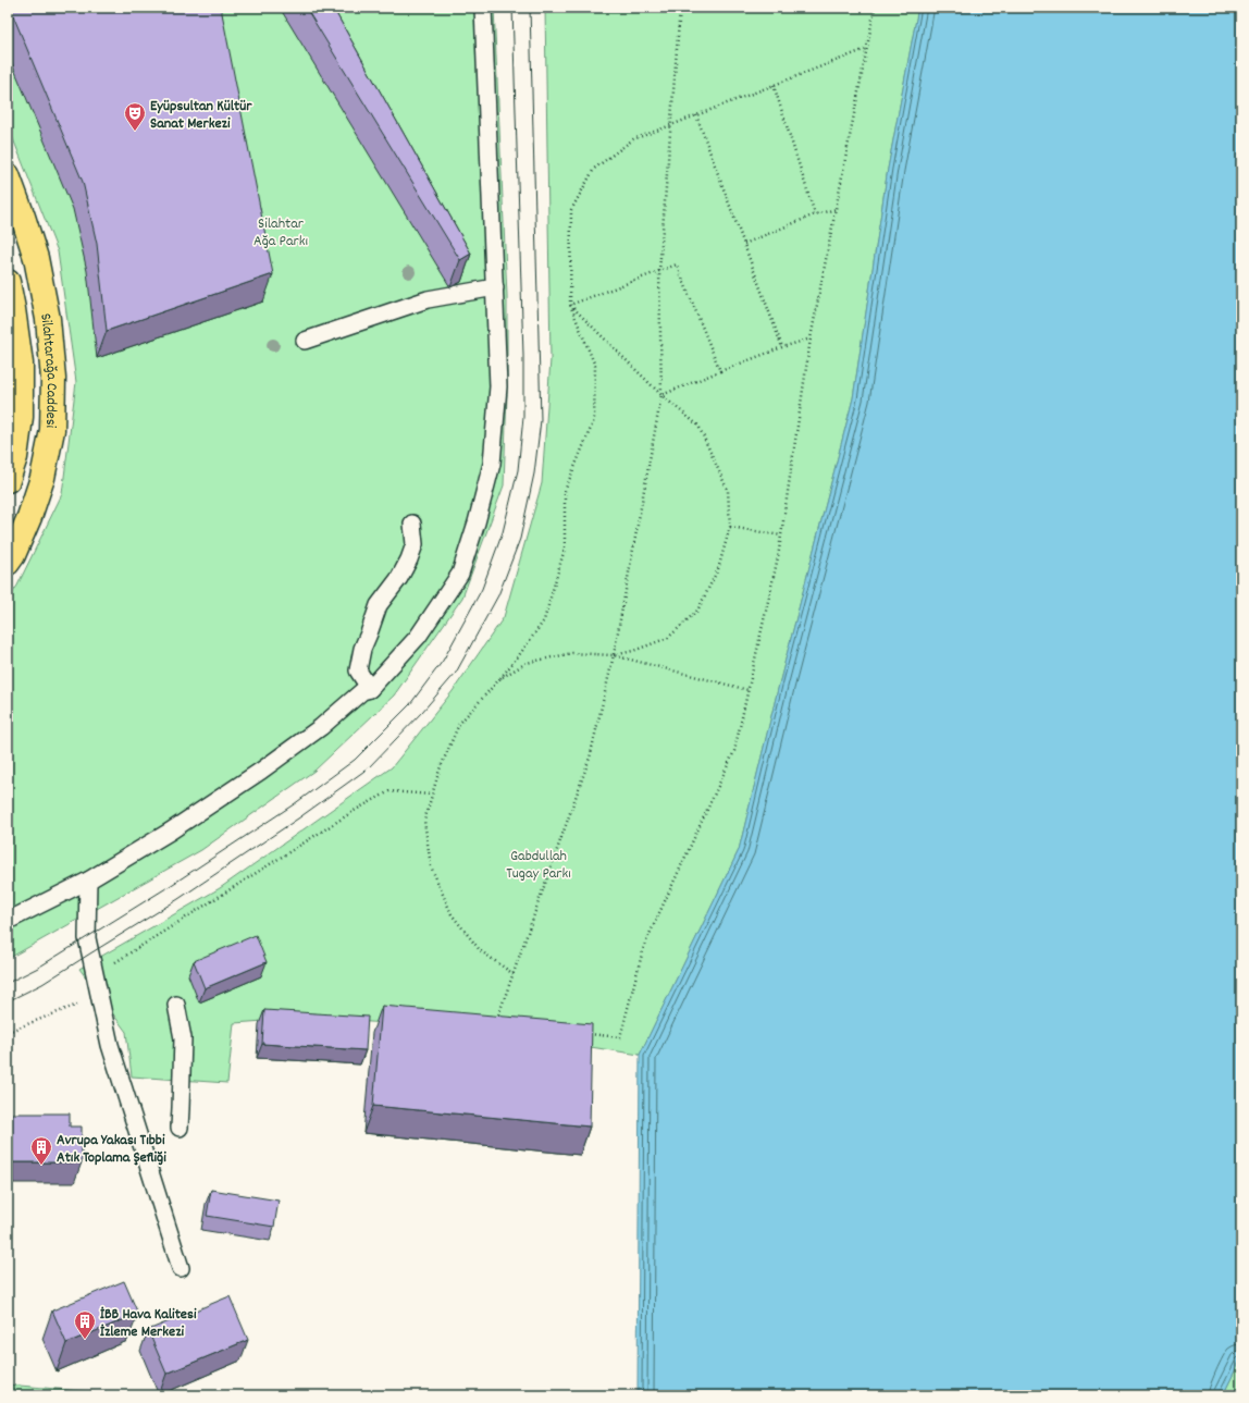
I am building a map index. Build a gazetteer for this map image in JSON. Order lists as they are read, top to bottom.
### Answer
{
  "streets": {
    "main road": ["Silahtarağa Caddesi"]
  },
  "parks": ["Silahtar Ağa Parkı", "Gabdullah Tugay Parkı"],
  "places": {
    "theatre": ["Eyüpsultan Kültür Sanat Merkezi"],
    "building": ["Avrupa Yakası Tıbbi Atık Toplama Şefliği", "İBB Hava Kalitesi İzleme Merkezi"]
  }
}
